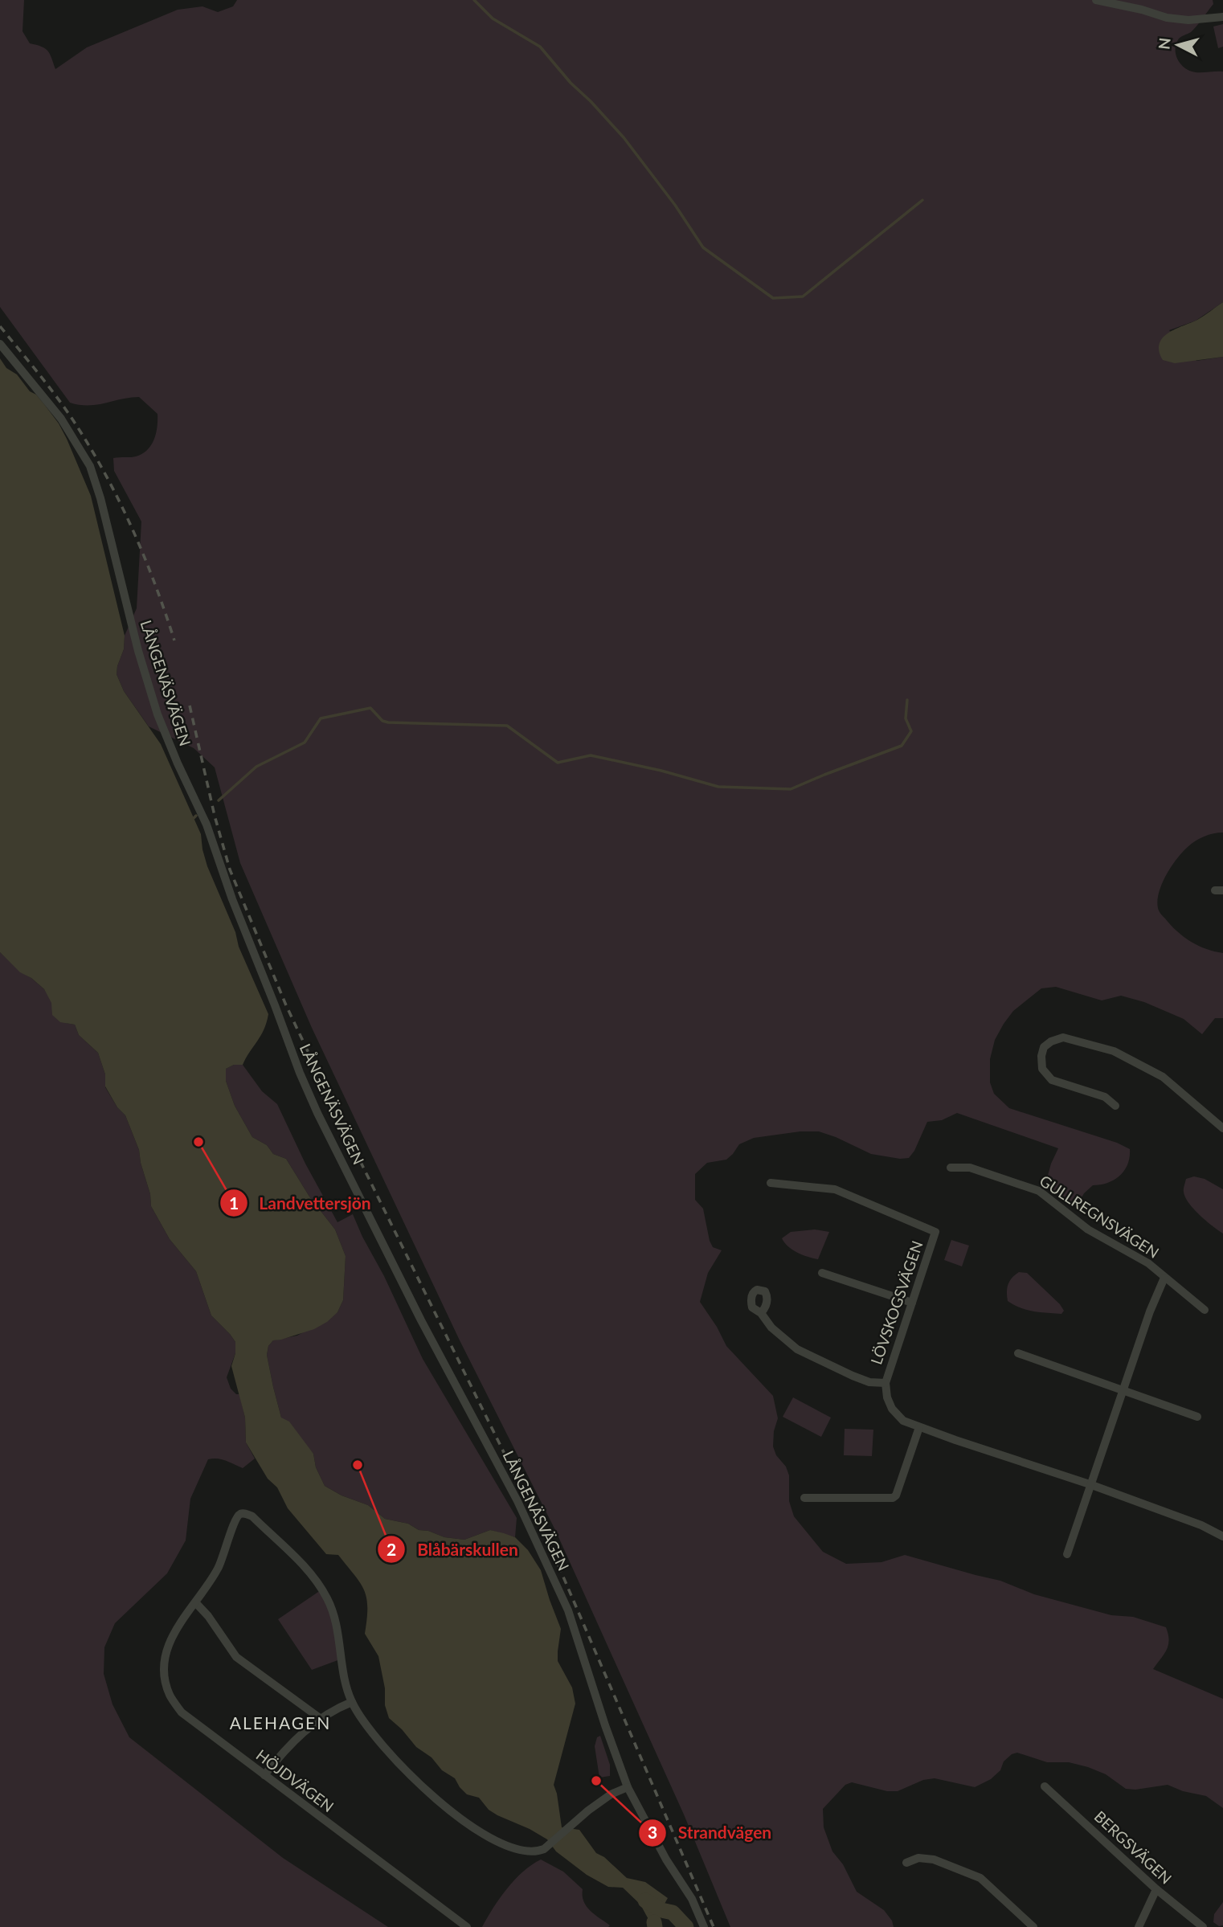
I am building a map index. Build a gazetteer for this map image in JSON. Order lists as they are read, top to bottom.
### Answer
{
  "streets": {
    "street": [
      "LÅNGENÄSVÄGEN",
      "GULLREGNSVÄGEN",
      "LÖVSKOGSVÄGEN",
      "HÖJDVÄGEN",
      "BERGSVÄGEN"
    ]
  },
  "crossings": [
    ["GULLREGNSVÄGEN", "LÖVSKOGSVÄGEN"]
  ],
  "districts": ["ALEHAGEN"],
  "places": ["Landvettersjön", "Blåbärskullen", "Strandvägen"],
  "north": "left"
}
